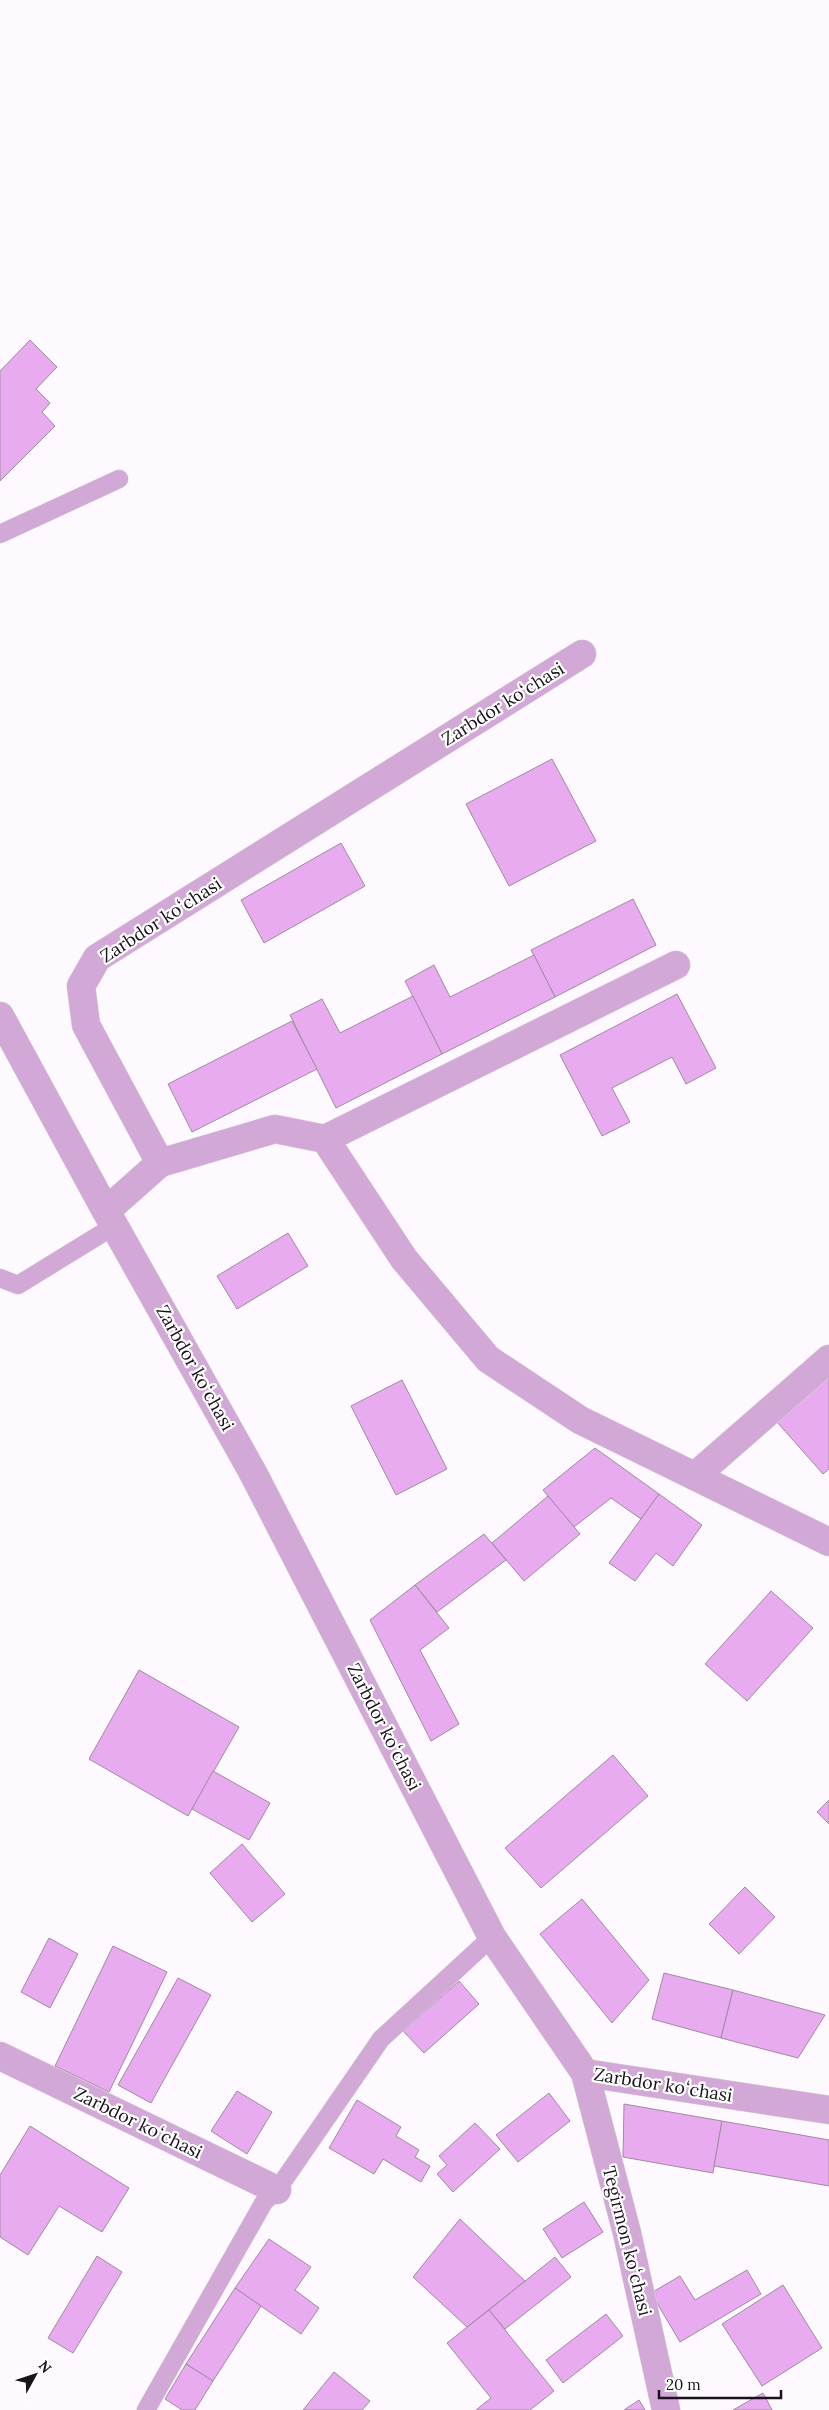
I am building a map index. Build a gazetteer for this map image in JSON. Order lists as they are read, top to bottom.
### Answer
{
  "streets": {
    "street": ["Zarbdor koʻchasi", "Tegirmon koʻchasi"]
  },
  "crossings": [
    ["Zarbdor koʻchasi", "Tegirmon koʻchasi"]
  ],
  "scale_bar": "20 m",
  "north": "top right"
}
